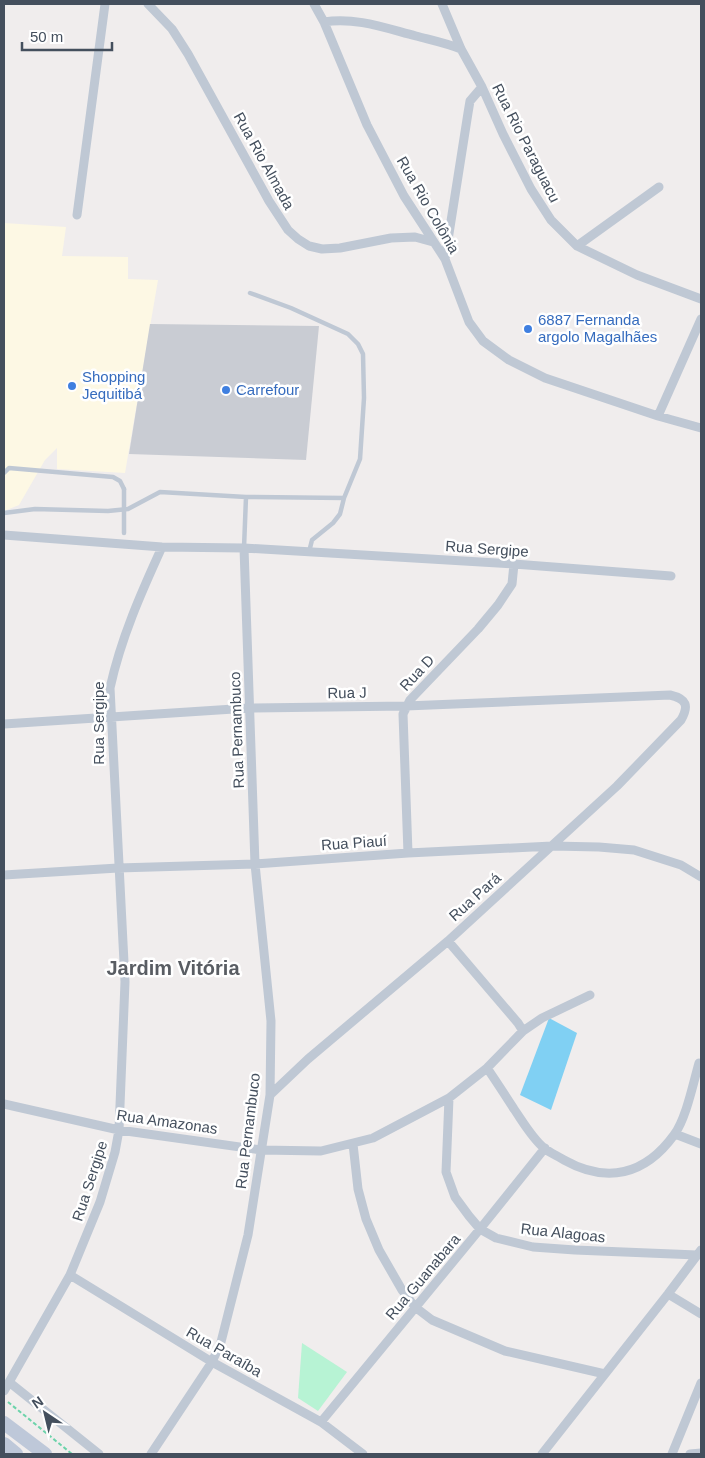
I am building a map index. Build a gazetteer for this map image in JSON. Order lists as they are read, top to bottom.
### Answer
{
  "streets": {
    "street": [
      "Rua Rio Paraguacu",
      "Rua Rio Almada",
      "Rua Rio Colônia",
      "Rua Sergipe",
      "Rua D",
      "Rua J",
      "Rua Pernambuco",
      "Rua Piauí",
      "Rua Pará",
      "Rua Amazonas",
      "Rua Alagoas",
      "Rua Guanabara",
      "Rua Paraíba"
    ]
  },
  "crossings": [
    ["Rua Rio Almada", "Rua Rio Colônia"],
    ["Rua Sergipe", "Rua D"],
    ["Rua Sergipe", "Rua J"],
    ["Rua Sergipe", "Rua Pernambuco"],
    ["Rua Sergipe", "Rua Piauí"],
    ["Rua Sergipe", "Rua Amazonas"],
    ["Rua Sergipe", "Rua Paraíba"],
    ["Rua D", "Rua J"],
    ["Rua D", "Rua Piauí"],
    ["Rua J", "Rua Pernambuco"],
    ["Rua J", "Rua Pará"],
    ["Rua Pernambuco", "Rua Piauí"],
    ["Rua Pernambuco", "Rua Pará"],
    ["Rua Pernambuco", "Rua Amazonas"],
    ["Rua Pernambuco", "Rua Paraíba"],
    ["Rua Piauí", "Rua Pará"],
    ["Rua Amazonas", "Rua Alagoas"],
    ["Rua Alagoas", "Rua Guanabara"],
    ["Rua Guanabara", "Rua Paraíba"]
  ],
  "districts": ["Jardim Vitória"],
  "places": ["6887 Fernanda argolo Magalhães", "Shopping Jequitibá", "Carrefour"],
  "scale_bar": "50 m",
  "north": "top left"
}
